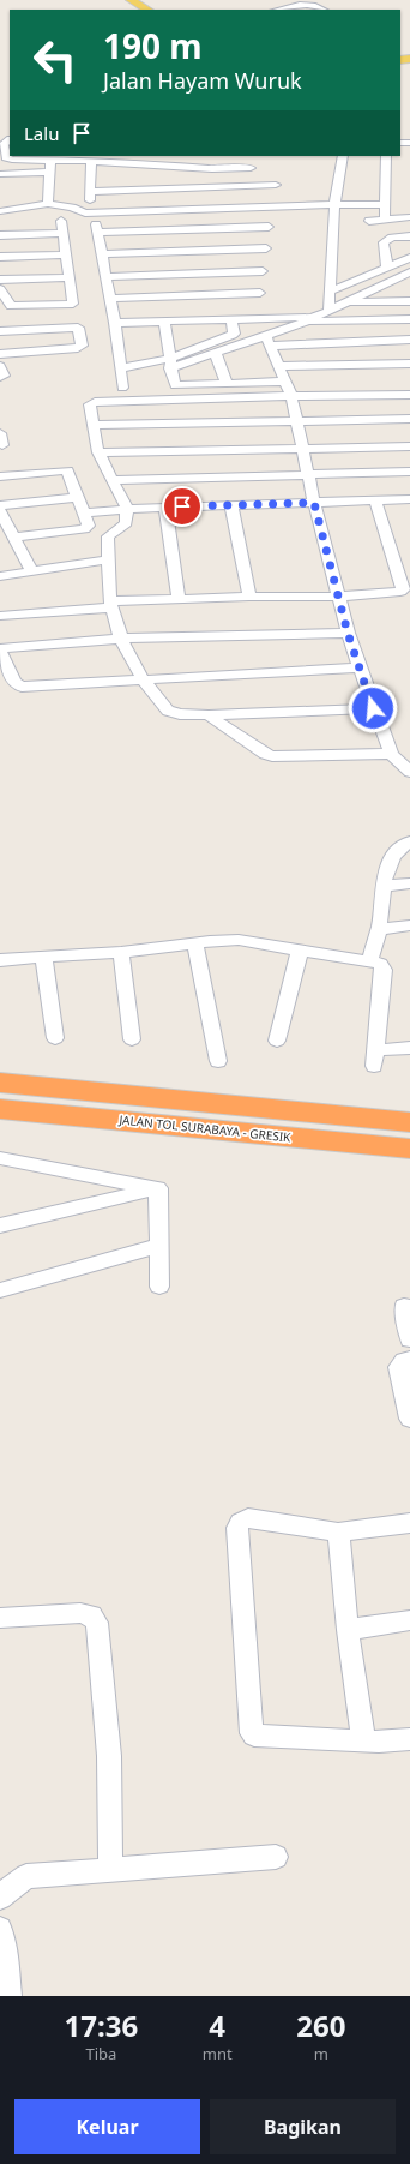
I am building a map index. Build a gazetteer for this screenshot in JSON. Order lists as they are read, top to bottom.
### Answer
{
  "streets": {
    "highway": ["JALAN TOL SURABAYA - GRESIK"]
  },
  "page": {
    "turn": ["190 m", "Jalan Hayam Wuruk"],
    "then": "Lalu",
    "eta": [
      "17:36",
      "Tiba",
      "4",
      "mnt",
      "260",
      "m"
    ],
    "buttons": ["Keluar", "Bagikan"]
  }
}
